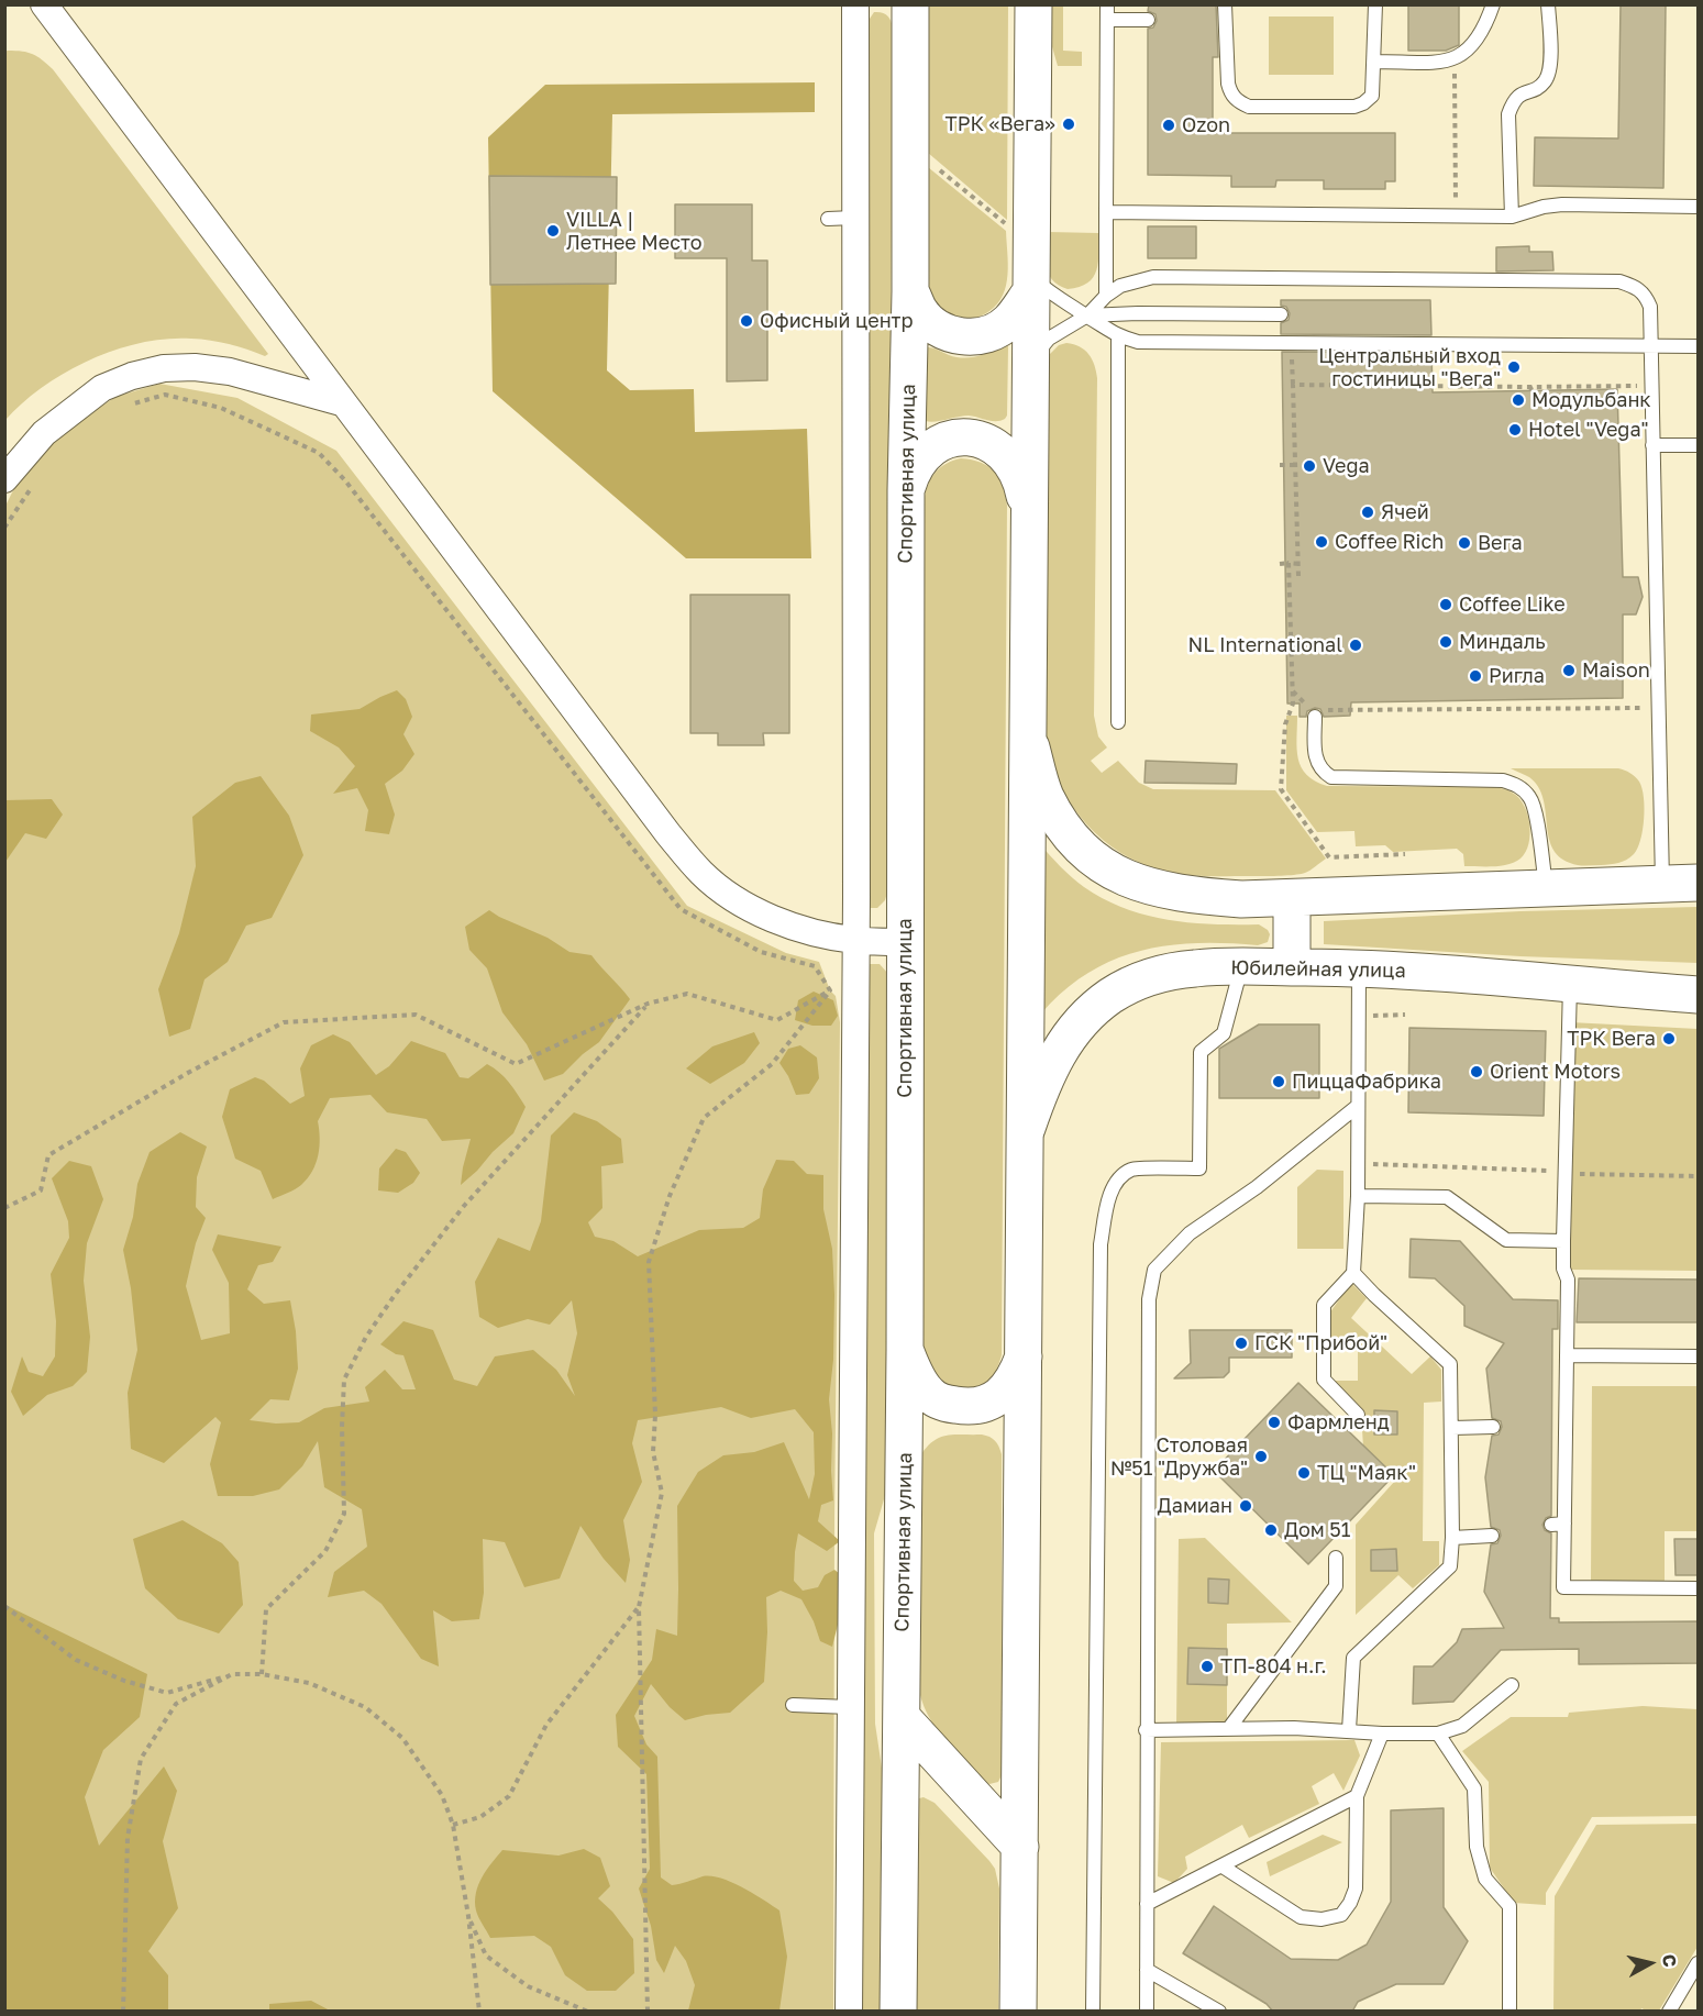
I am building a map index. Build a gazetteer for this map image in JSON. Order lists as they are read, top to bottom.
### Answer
{
  "streets": {
    "main road": ["Спортивная улица", "Юбилейная улица"]
  },
  "places": [
    "ТРК «Вега»",
    "Ozon",
    "VILLA | Летнее Место",
    "Офисный центр",
    "Центральный вход гостиницы \"Вега\"",
    "Модульбанк",
    "Hotel \"Vega\"",
    "Vega",
    "Ячей",
    "Coffee Rich",
    "Вега",
    "Coffee Like",
    "Миндаль",
    "NL International",
    "Maison",
    "Ригла",
    "ТРК Вега",
    "Orient Motors",
    "ПиццаФабрика",
    "ГСК \"Прибой\"",
    "Фармленд",
    "Столовая №51 \"Дружба\"",
    "ТЦ \"Маяк\"",
    "Дамиан",
    "Дом 51",
    "ТП-804 н.г."
  ],
  "north": "right"
}
